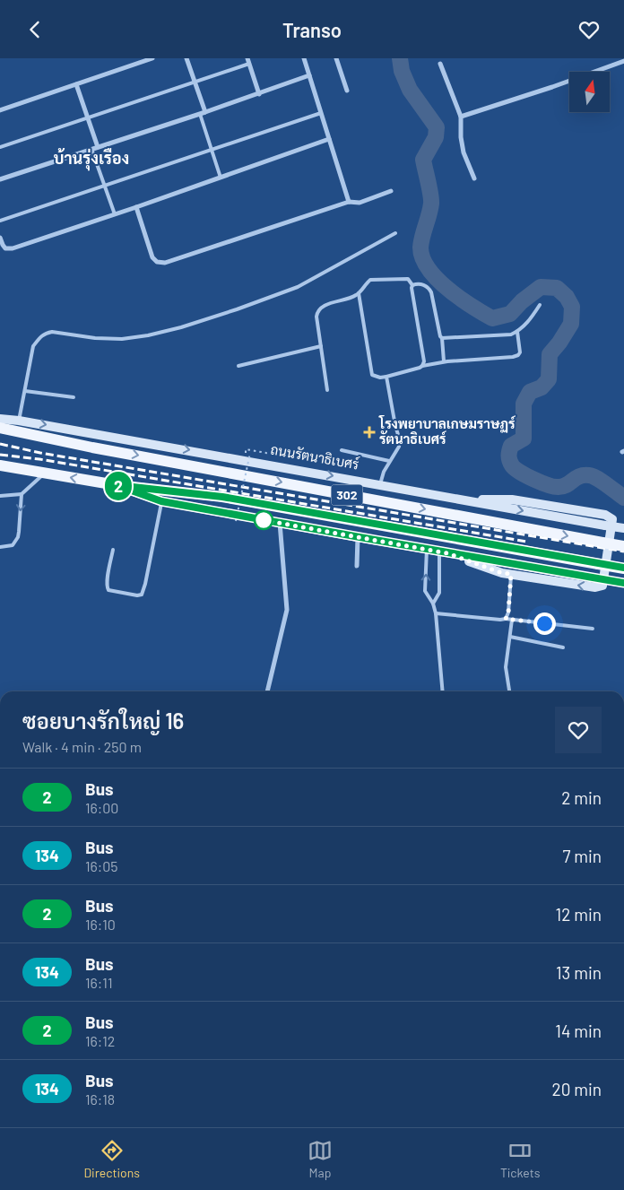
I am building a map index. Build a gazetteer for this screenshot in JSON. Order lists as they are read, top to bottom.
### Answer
{
  "streets": {
    "main road": ["ถนนรัตนาธิเบศร์", "302"]
  },
  "districts": ["บ้านรุ่งเรือง"],
  "places": {
    "health": ["โรงพยาบาลเกษมราษฏร์ รัตนาธิเบศร์"]
  },
  "lines": ["bus line 2"],
  "north": "top",
  "page": {
    "header": "Transo",
    "on_map": "2",
    "heading": ["ซอยบางรักใหญ่ 16", "Walk · 4 min · 250 m"],
    "list": [
      {
        "mark": "2",
        "name": "Bus",
        "note": "16:00",
        "value": "2 min"
      },
      {
        "mark": "134",
        "name": "Bus",
        "note": "16:05",
        "value": "7 min"
      },
      {
        "mark": "2",
        "name": "Bus",
        "note": "16:10",
        "value": "12 min"
      },
      {
        "mark": "134",
        "name": "Bus",
        "note": "16:11",
        "value": "13 min"
      },
      {
        "mark": "2",
        "name": "Bus",
        "note": "16:12",
        "value": "14 min"
      },
      {
        "mark": "134",
        "name": "Bus",
        "note": "16:18",
        "value": "20 min"
      }
    ],
    "tabs": ["Directions", "Map", "Tickets"]
  }
}
